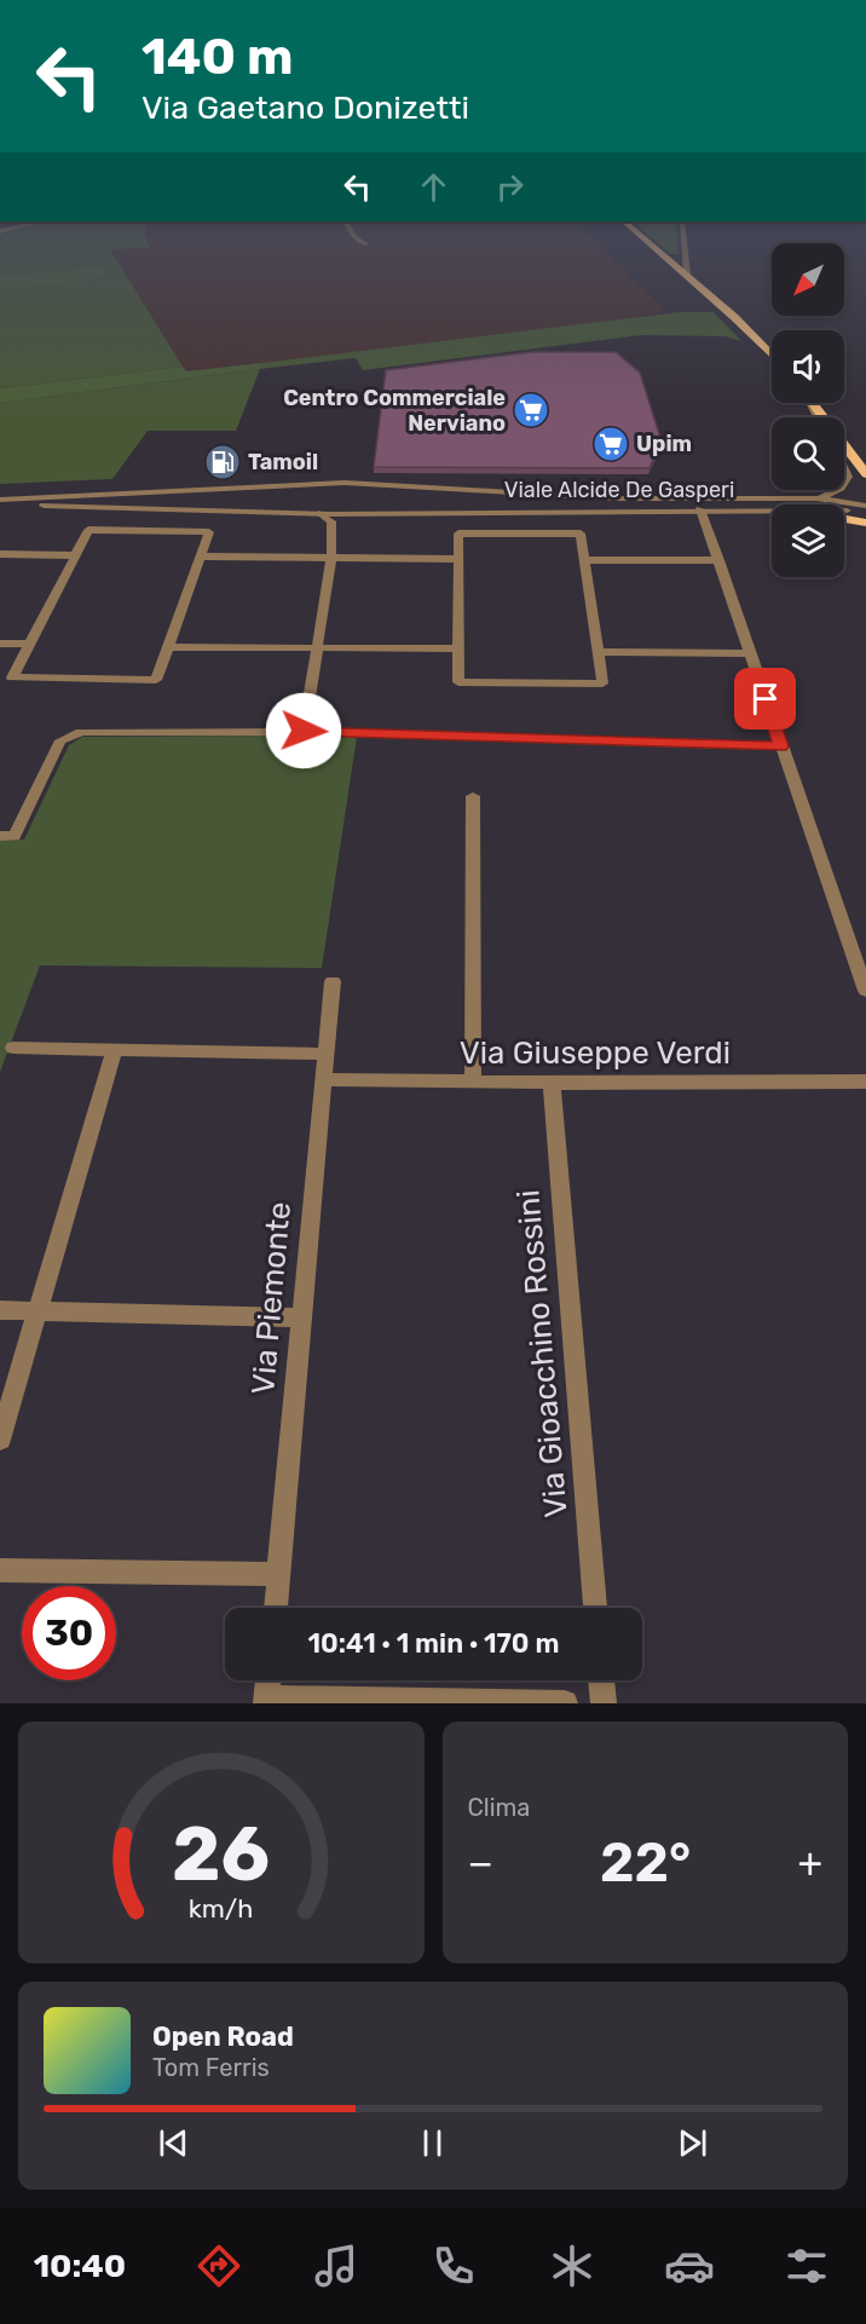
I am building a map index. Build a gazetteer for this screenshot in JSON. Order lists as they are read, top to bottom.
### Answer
{
  "streets": {
    "street": [
      "Viale Alcide De Gasperi",
      "Via Giuseppe Verdi",
      "Via Piemonte",
      "Via Gioacchino Rossini"
    ]
  },
  "crossings": [
    ["Via Giuseppe Verdi", "Via Piemonte"],
    ["Via Giuseppe Verdi", "Via Gioacchino Rossini"]
  ],
  "places": {
    "supermarket": ["Centro Commerciale Nerviano", "Upim"],
    "fuel station": ["Tamoil"]
  },
  "north": "bottom left",
  "page": {
    "turn": ["140 m", "Via Gaetano Donizetti"],
    "limit": "30",
    "trip": "10:41 · 1 min · 170 m",
    "tile": "Clima",
    "heat": ["−", "22°", "+"],
    "song": ["Open Road", "Tom Ferris"],
    "tabs": "10:40",
    "gauge": ["26", "km/h"]
  }
}
